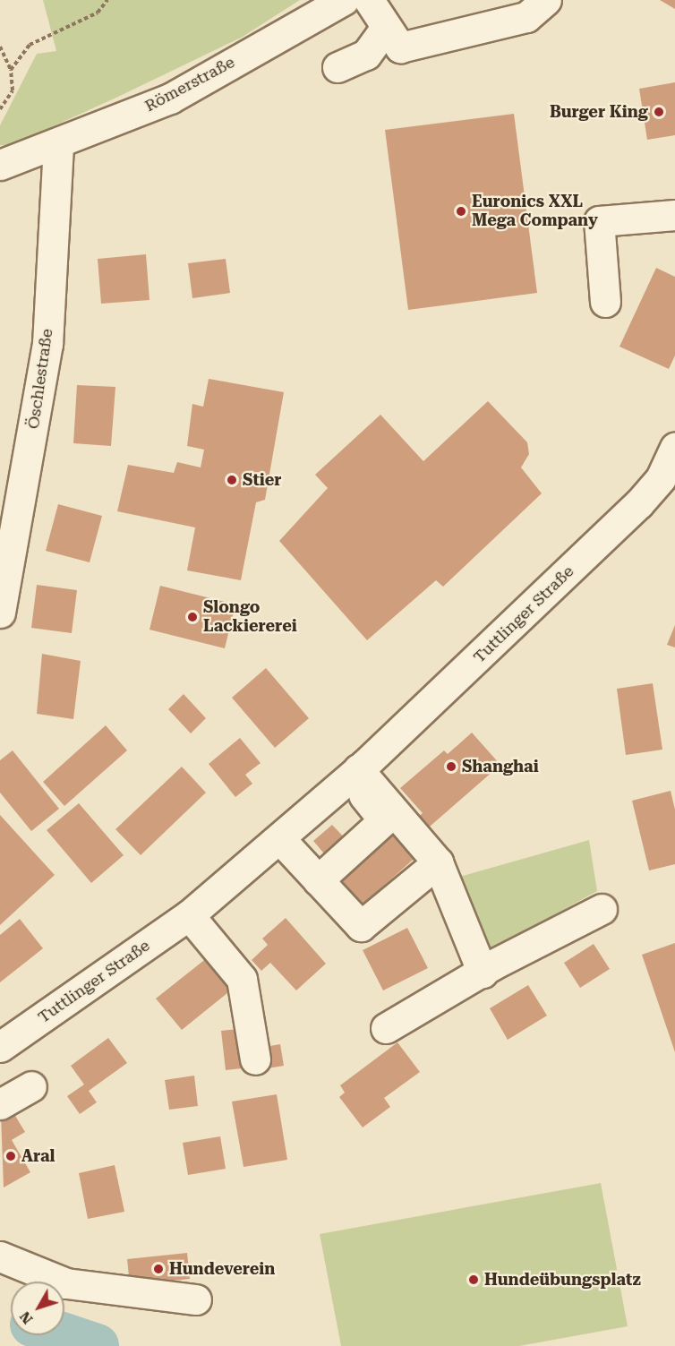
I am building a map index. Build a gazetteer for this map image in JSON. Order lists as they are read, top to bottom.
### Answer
{
  "streets": {
    "street": ["Römerstraße", "Öschlestraße", "Tuttlinger Straße"]
  },
  "crossings": [
    ["Römerstraße", "Öschlestraße"]
  ],
  "places": [
    "Burger King",
    "Euronics XXL Mega Company",
    "Stier",
    "Slongo Lackiererei",
    "Shanghai",
    "Aral",
    "Hundeverein",
    "Hundeübungsplatz"
  ],
  "north": "bottom left"
}
